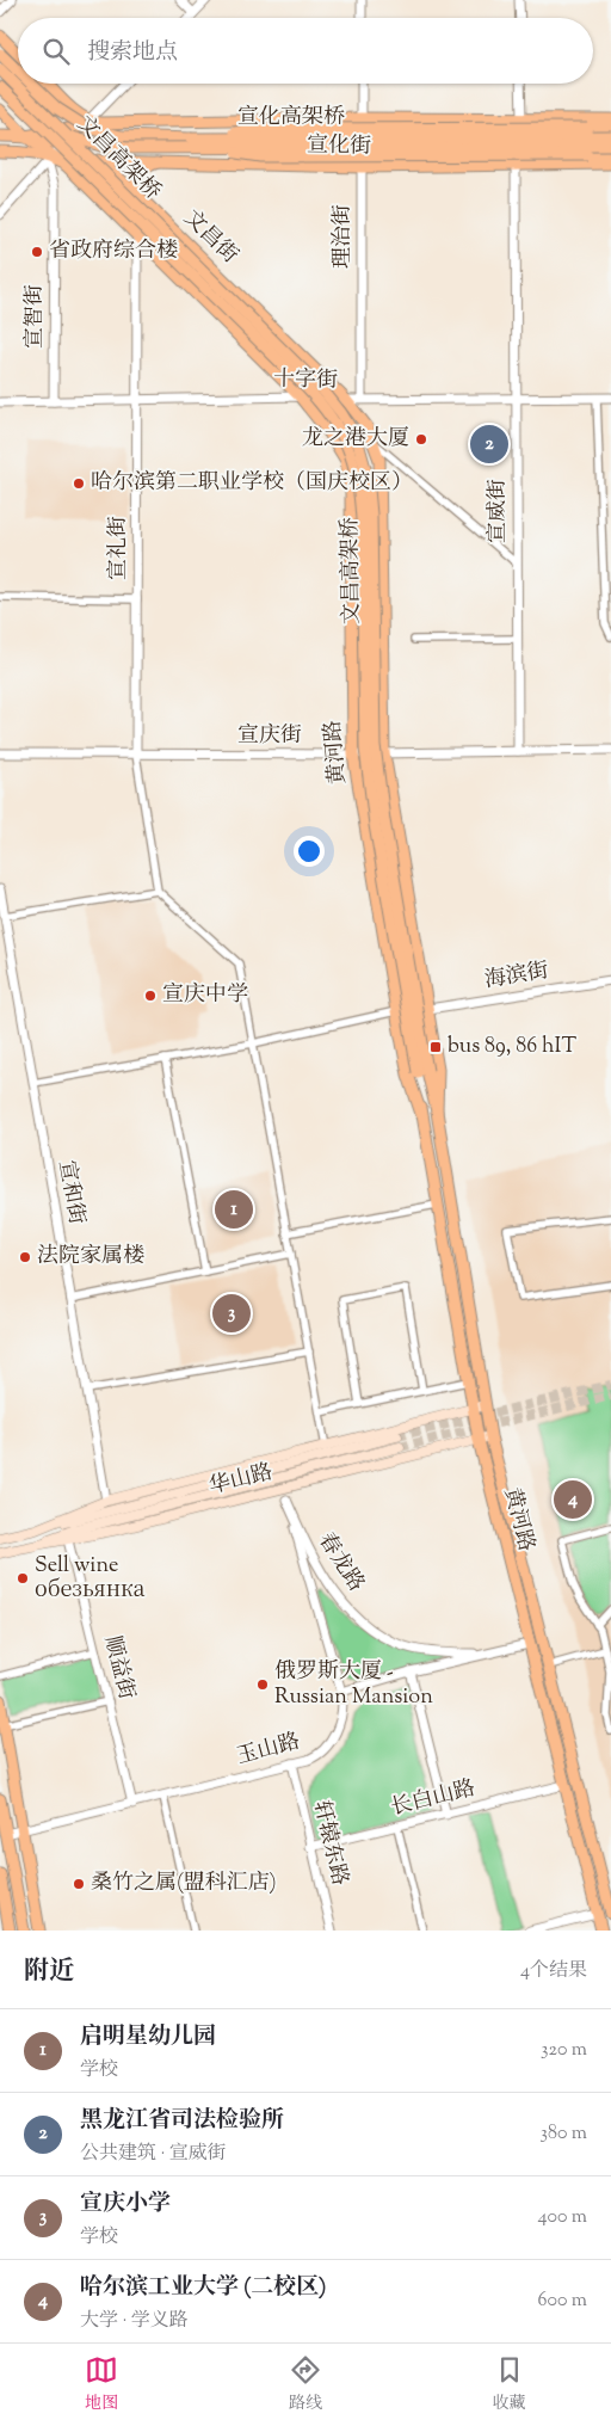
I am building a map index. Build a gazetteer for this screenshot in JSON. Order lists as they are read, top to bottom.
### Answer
{
  "streets": {
    "main road": [
      "宣化高架桥",
      "宣化街",
      "文昌高架桥",
      "文昌街",
      "黄河路",
      "华山路"
    ],
    "street": [
      "理治街",
      "宣智街",
      "十字街",
      "宣威街",
      "宣礼街",
      "宣庆街",
      "海滨街",
      "宣和街",
      "春龙路",
      "顺益街",
      "玉山路",
      "长白山路",
      "轩辕东路"
    ]
  },
  "crossings": [
    ["宣化高架桥", "文昌高架桥"],
    ["宣化街", "理治街"],
    ["宣化街", "文昌街"],
    ["宣化街", "宣威街"],
    ["文昌高架桥", "黄河路"],
    ["理治街", "十字街"],
    ["文昌街", "十字街"],
    ["文昌街", "黄河路"],
    ["宣智街", "十字街"],
    ["十字街", "宣威街"],
    ["十字街", "宣礼街"],
    ["十字街", "黄河路"],
    ["宣威街", "宣庆街"],
    ["宣礼街", "宣庆街"],
    ["宣庆街", "黄河路"],
    ["黄河路", "海滨街"],
    ["黄河路", "华山路"],
    ["黄河路", "长白山路"],
    ["宣和街", "华山路"],
    ["华山路", "顺益街"],
    ["顺益街", "玉山路"],
    ["玉山路", "轩辕东路"],
    ["长白山路", "轩辕东路"]
  ],
  "places": {
    "other": [
      "省政府综合楼",
      "龙之港大厦",
      "哈尔滨第二职业学校（国庆校区）",
      "宣庆中学",
      "法院家属楼",
      "Sell wine обезьянка",
      "俄罗斯大厦 - Russian Mansion",
      "桑竹之属(盟科汇店)"
    ],
    "transit": ["bus 89, 86 hIT"]
  },
  "page": {
    "search": "搜索地点",
    "pins": [
      "2",
      "1",
      "3",
      "4"
    ],
    "heading": ["附近", "4个结果"],
    "list": [
      {
        "mark": "1",
        "name": "启明星幼儿园",
        "note": "学校",
        "value": "320 m"
      },
      {
        "mark": "2",
        "name": "黑龙江省司法检验所",
        "note": "公共建筑 · 宣威街",
        "value": "380 m"
      },
      {
        "mark": "3",
        "name": "宣庆小学",
        "note": "学校",
        "value": "400 m"
      },
      {
        "mark": "4",
        "name": "哈尔滨工业大学 (二校区)",
        "note": "大学 · 学义路",
        "value": "600 m"
      }
    ],
    "nav": ["地图", "路线", "收藏"]
  }
}
